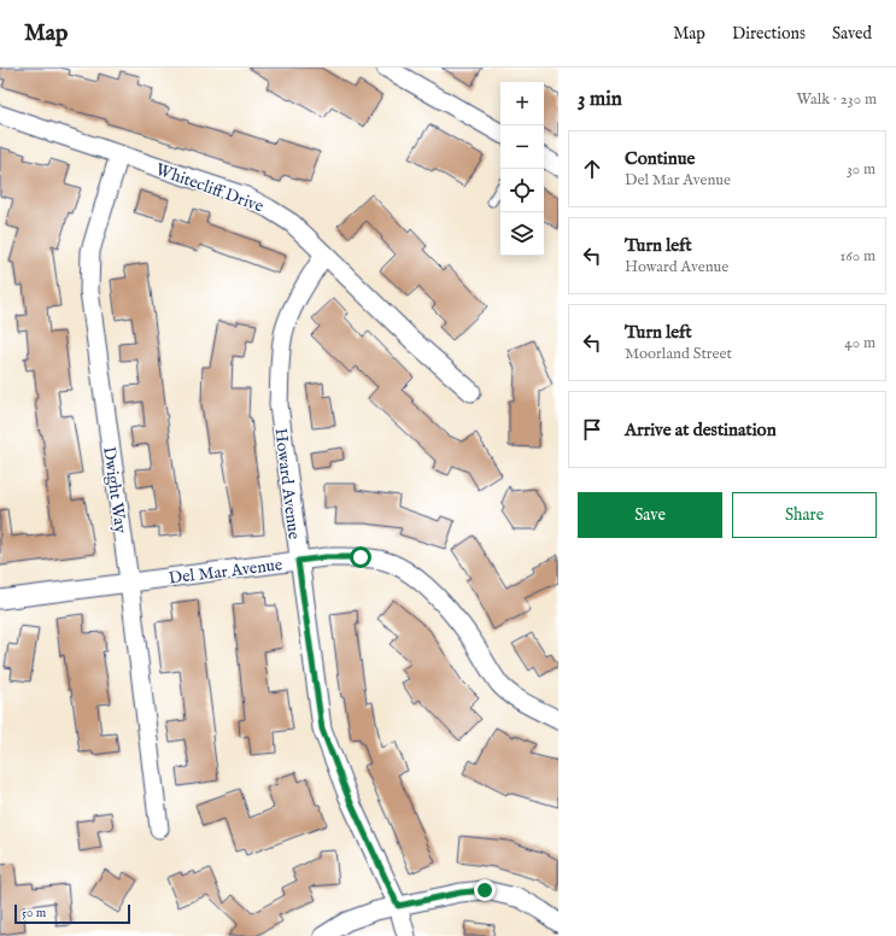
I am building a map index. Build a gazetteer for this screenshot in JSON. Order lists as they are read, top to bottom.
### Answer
{
  "streets": {
    "street": [
      "Whitecliff Drive",
      "Howard Avenue",
      "Dwight Way",
      "Del Mar Avenue"
    ]
  },
  "crossings": [
    ["Whitecliff Drive", "Howard Avenue"],
    ["Whitecliff Drive", "Dwight Way"],
    ["Howard Avenue", "Del Mar Avenue"],
    ["Dwight Way", "Del Mar Avenue"]
  ],
  "scale_bar": "50 m",
  "page": {
    "header": "Map",
    "nav": ["Map", "Directions", "Saved"],
    "heading": ["3 min", "Walk · 230 m"],
    "map_buttons": ["+", "−"],
    "list": [
      ["Continue", "Del Mar Avenue", "30 m"],
      ["Turn left", "Howard Avenue", "160 m"],
      ["Turn left", "Moorland Street", "40 m"],
      "Arrive at destination"
    ],
    "buttons": ["Save", "Share"],
    "scale": "50 m"
  }
}
